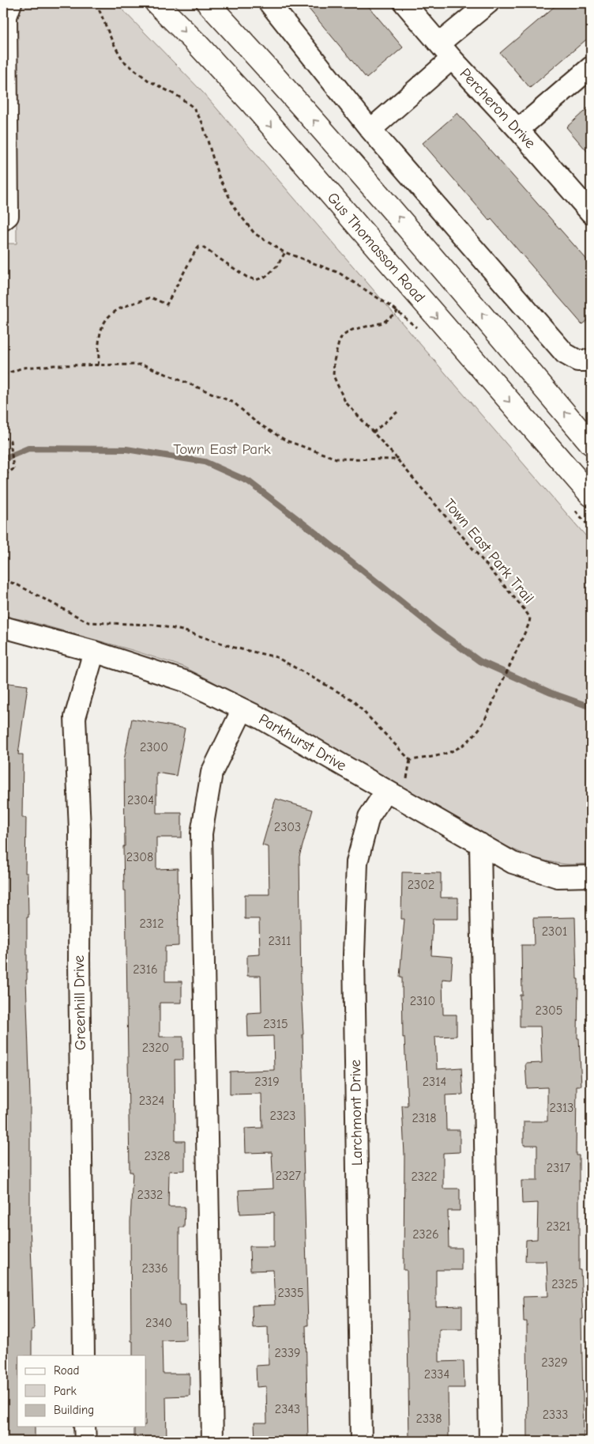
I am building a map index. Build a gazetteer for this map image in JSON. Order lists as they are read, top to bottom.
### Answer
{
  "streets": {
    "main road": ["Gus Thomasson Road"],
    "street": [
      "Percheron Drive",
      "Parkhurst Drive",
      "Greenhill Drive",
      "Larchmont Drive"
    ],
    "path": ["Town East Park Trail"]
  },
  "crossings": [
    ["Parkhurst Drive", "Greenhill Drive"],
    ["Parkhurst Drive", "Larchmont Drive"]
  ],
  "parks": ["Town East Park"],
  "house_numbers": [
    "2300",
    "2304",
    "2303",
    "2308",
    "2302",
    "2312",
    "2301",
    "2311",
    "2316",
    "2310",
    "2305",
    "2315",
    "2320",
    "2319",
    "2314",
    "2324",
    "2313",
    "2323",
    "2318",
    "2328",
    "2317",
    "2327",
    "2322",
    "2332",
    "2321",
    "2326",
    "2336",
    "2325",
    "2335",
    "2340",
    "2339",
    "2329",
    "2334",
    "2343",
    "2333",
    "2338"
  ],
  "legend": ["Road", "Park", "Building"]
}
